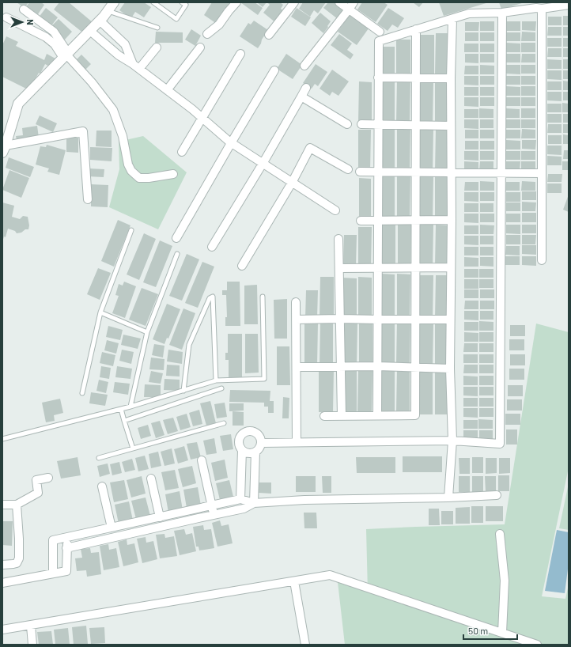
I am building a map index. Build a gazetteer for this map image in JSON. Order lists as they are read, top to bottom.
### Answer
{
  "scale_bar": "50 m",
  "north": "right"
}
